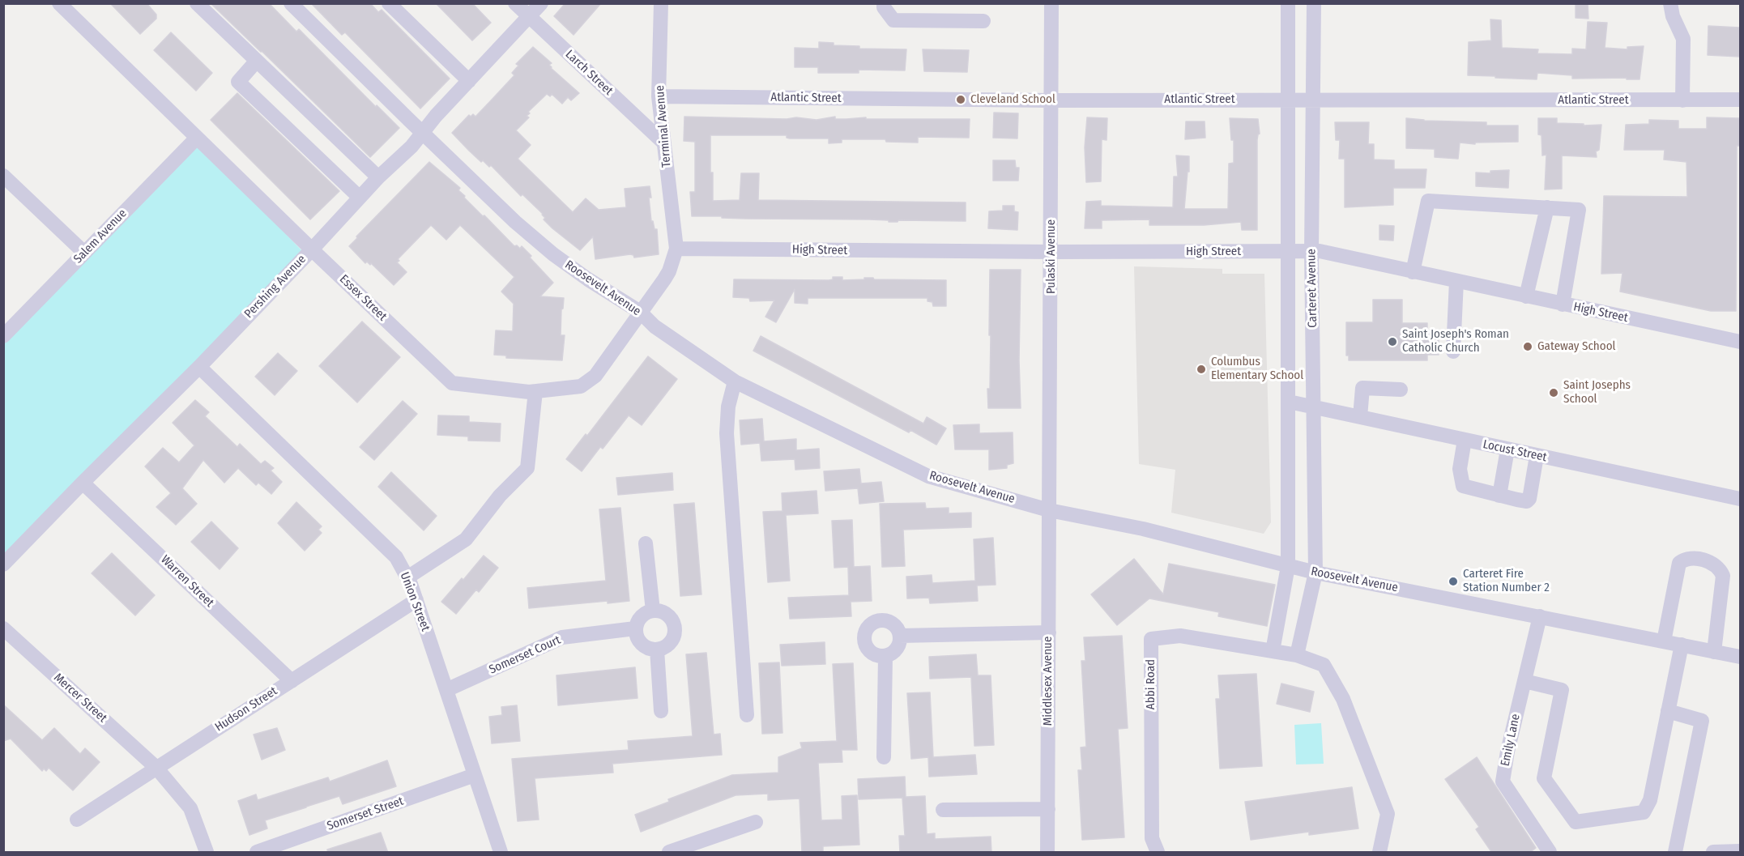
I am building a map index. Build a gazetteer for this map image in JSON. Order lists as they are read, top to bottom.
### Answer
{
  "streets": {
    "street": [
      "Larch Street",
      "Atlantic Street",
      "Terminal Avenue",
      "Salem Avenue",
      "High Street",
      "Pulaski Avenue",
      "Pershing Avenue",
      "Roosevelt Avenue",
      "Carteret Avenue",
      "Essex Street",
      "Locust Street",
      "Warren Street",
      "Union Street",
      "Somerset Court",
      "Middlesex Avenue",
      "Abbi Road",
      "Mercer Street",
      "Hudson Street",
      "Emily Lane",
      "Somerset Street"
    ]
  },
  "crossings": [
    ["Larch Street", "Terminal Avenue"],
    ["Larch Street", "Pershing Avenue"],
    ["Atlantic Street", "Terminal Avenue"],
    ["Atlantic Street", "Pulaski Avenue"],
    ["Atlantic Street", "Carteret Avenue"],
    ["Terminal Avenue", "High Street"],
    ["Terminal Avenue", "Essex Street"],
    ["Salem Avenue", "Essex Street"],
    ["High Street", "Pulaski Avenue"],
    ["High Street", "Carteret Avenue"],
    ["High Street", "Essex Street"],
    ["Pulaski Avenue", "Roosevelt Avenue"],
    ["Pulaski Avenue", "Middlesex Avenue"],
    ["Pershing Avenue", "Roosevelt Avenue"],
    ["Pershing Avenue", "Essex Street"],
    ["Pershing Avenue", "Warren Street"],
    ["Pershing Avenue", "Union Street"],
    ["Roosevelt Avenue", "Carteret Avenue"],
    ["Roosevelt Avenue", "Essex Street"],
    ["Roosevelt Avenue", "Middlesex Avenue"],
    ["Roosevelt Avenue", "Emily Lane"],
    ["Carteret Avenue", "Locust Street"],
    ["Warren Street", "Hudson Street"],
    ["Union Street", "Somerset Court"],
    ["Union Street", "Hudson Street"],
    ["Union Street", "Somerset Street"],
    ["Mercer Street", "Hudson Street"]
  ],
  "places": [
    "Cleveland School",
    "Saint Joseph's Roman Catholic Church",
    "Gateway School",
    "Columbus Elementary School",
    "Saint Josephs School",
    "Carteret Fire Station Number 2"
  ]
}
